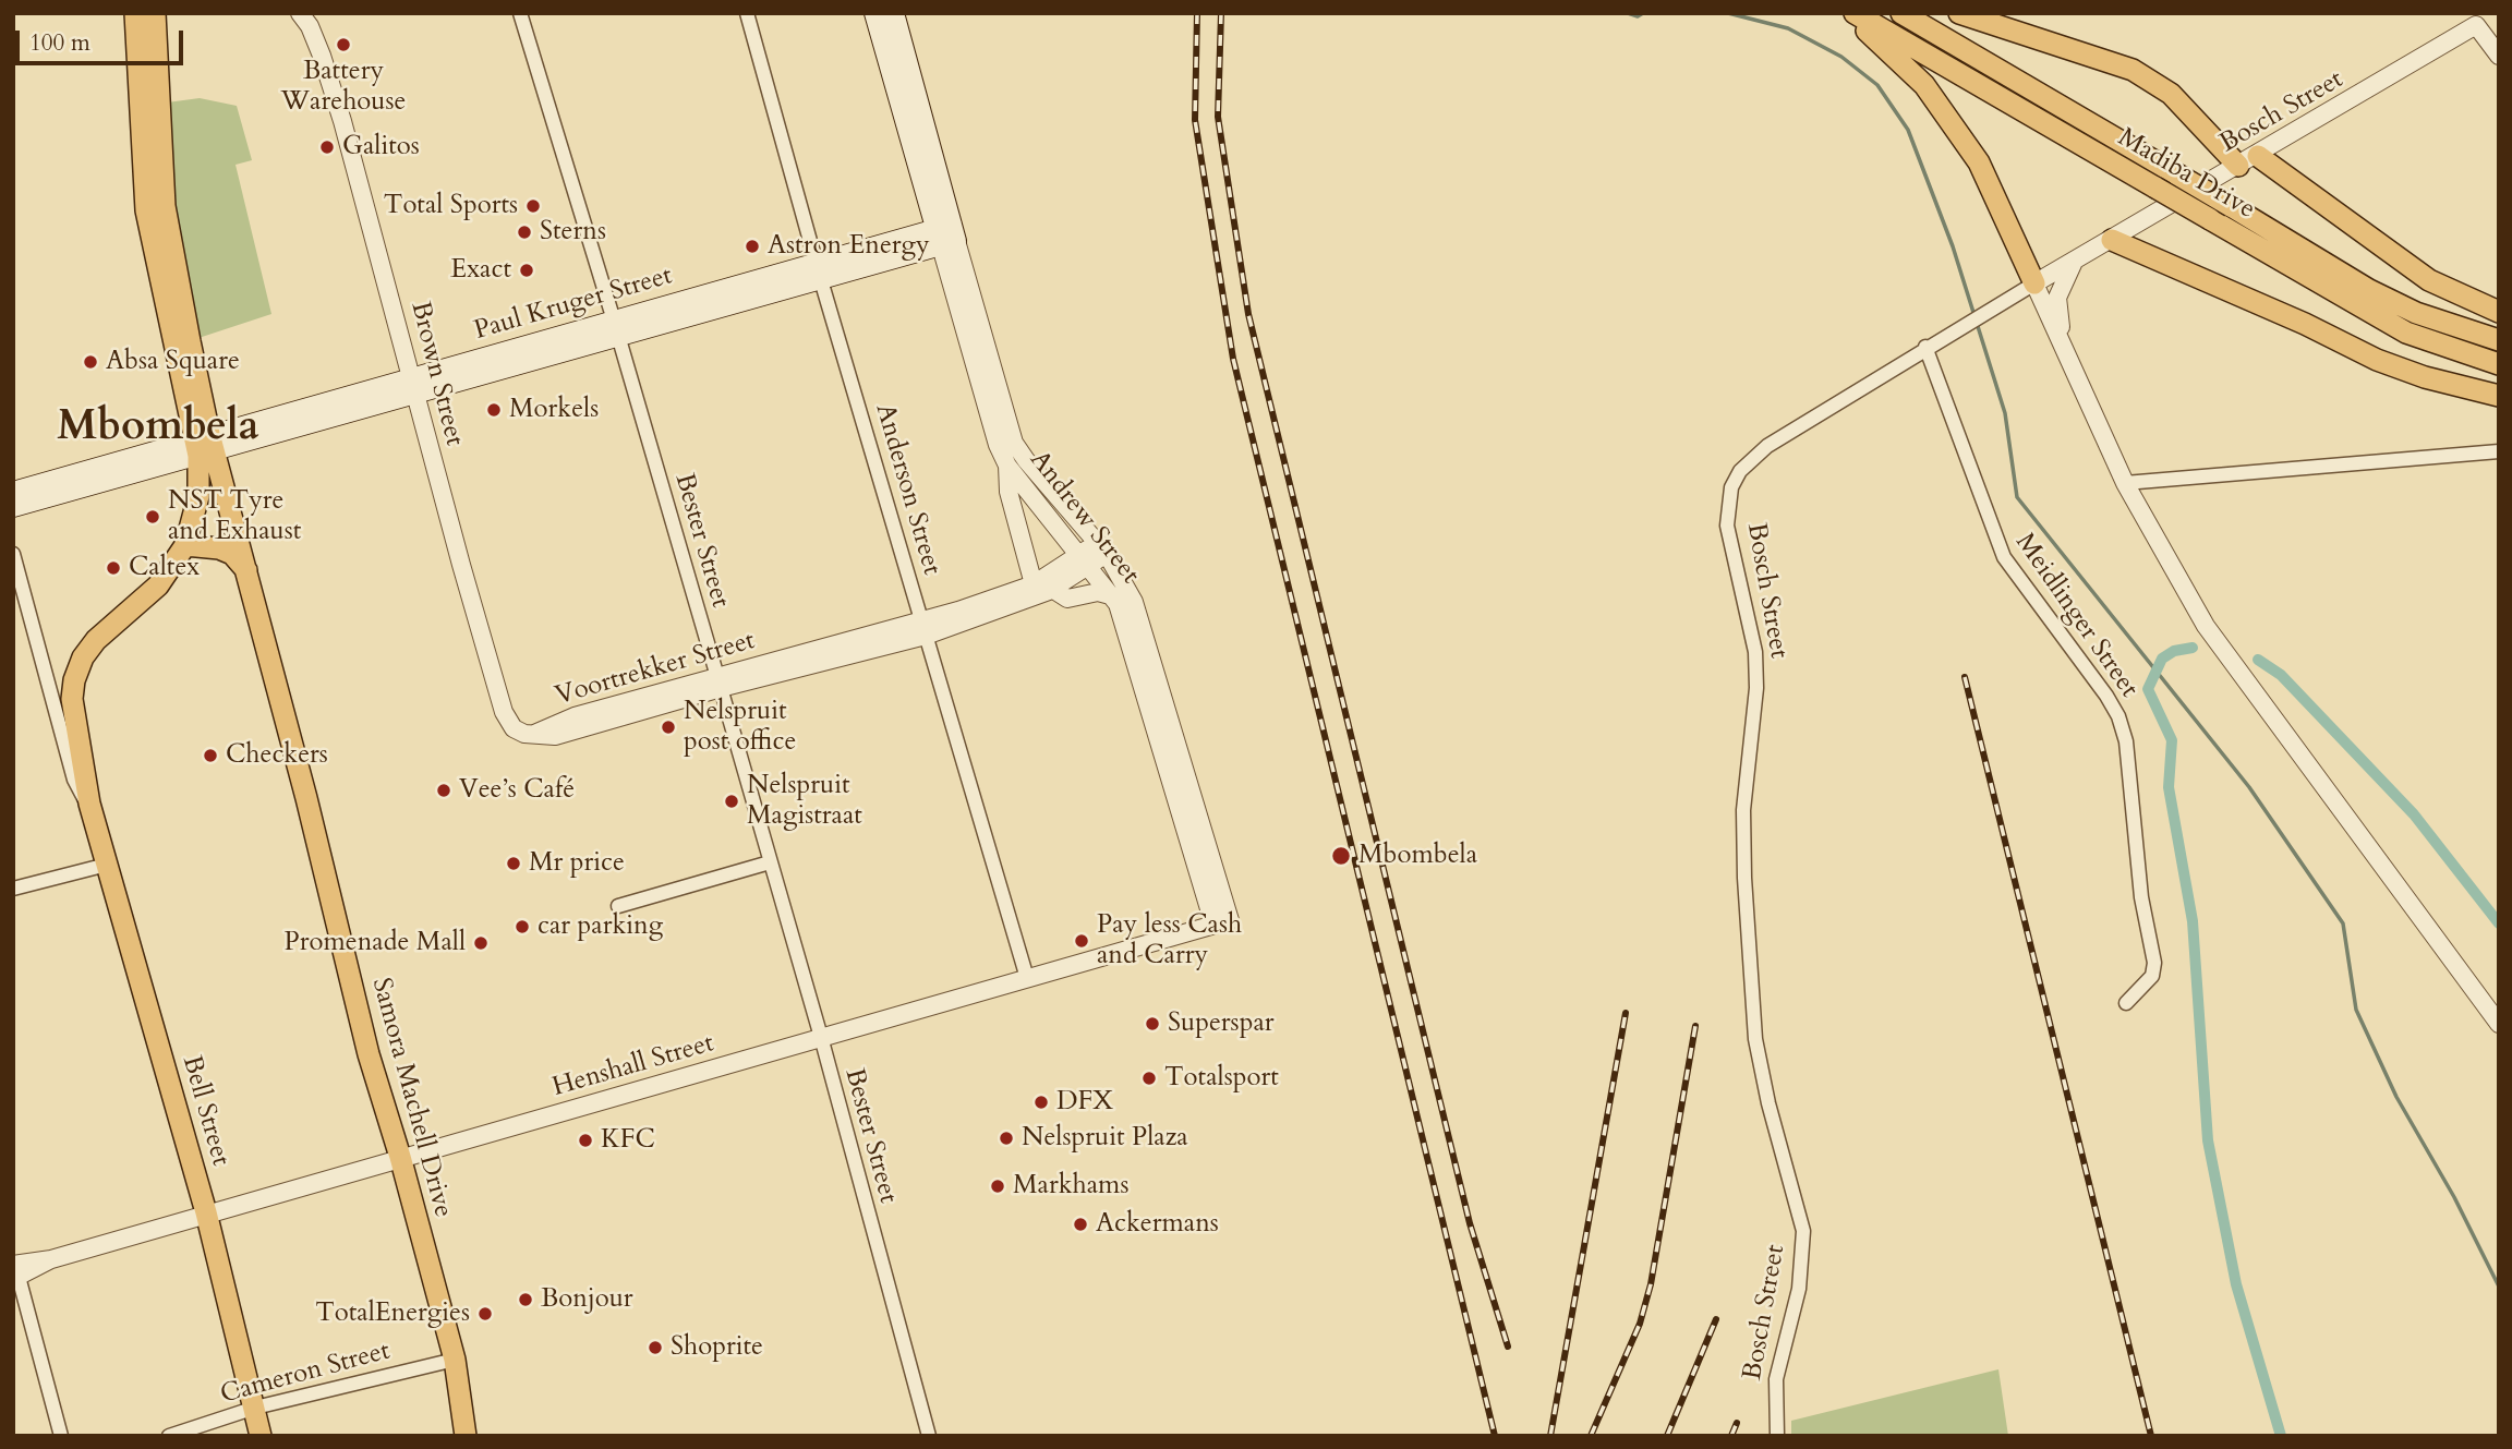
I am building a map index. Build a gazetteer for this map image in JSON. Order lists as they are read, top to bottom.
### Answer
{
  "streets": {
    "main road": [
      "Madiba Drive",
      "Paul Kruger Street",
      "Andrew Street",
      "Samora Machell Drive",
      "Bell Street"
    ],
    "street": [
      "Bosch Street",
      "Brown Street",
      "Anderson Street",
      "Bester Street",
      "Meidlinger Street",
      "Voortrekker Street",
      "Henshall Street",
      "Cameron Street"
    ]
  },
  "crossings": [
    ["Bosch Street", "Meidlinger Street"],
    ["Paul Kruger Street", "Brown Street"],
    ["Paul Kruger Street", "Anderson Street"],
    ["Paul Kruger Street", "Andrew Street"],
    ["Paul Kruger Street", "Bester Street"],
    ["Paul Kruger Street", "Samora Machell Drive"],
    ["Paul Kruger Street", "Bell Street"],
    ["Brown Street", "Voortrekker Street"],
    ["Anderson Street", "Voortrekker Street"],
    ["Anderson Street", "Henshall Street"],
    ["Andrew Street", "Voortrekker Street"],
    ["Andrew Street", "Henshall Street"],
    ["Bester Street", "Voortrekker Street"],
    ["Bester Street", "Henshall Street"],
    ["Henshall Street", "Samora Machell Drive"],
    ["Henshall Street", "Bell Street"],
    ["Samora Machell Drive", "Bell Street"],
    ["Samora Machell Drive", "Cameron Street"],
    ["Bell Street", "Cameron Street"]
  ],
  "districts": ["Mbombela"],
  "places": [
    "Battery Warehouse",
    "Galitos",
    "Total Sports",
    "Sterns",
    "Astron Energy",
    "Exact",
    "Absa Square",
    "Morkels",
    "NST Tyre and Exhaust",
    "Caltex",
    "Nelspruit post office",
    "Checkers",
    "Vee’s Café",
    "Nelspruit Magistraat",
    "Mbombela",
    "Mr price",
    "car parking",
    "Pay less Cash and Carry",
    "Promenade Mall",
    "Superspar",
    "Totalsport",
    "DFX",
    "Nelspruit Plaza",
    "KFC",
    "Markhams",
    "Ackermans",
    "Bonjour",
    "TotalEnergies",
    "Shoprite"
  ],
  "scale_bar": "100 m"
}
